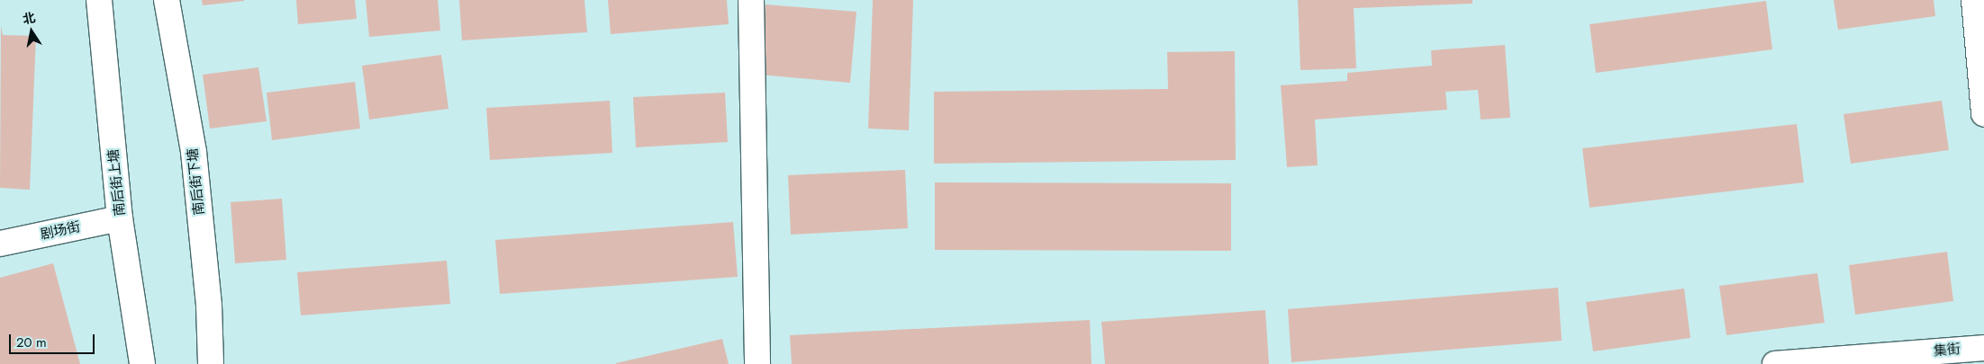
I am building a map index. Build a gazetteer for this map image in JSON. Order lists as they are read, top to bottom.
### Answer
{
  "streets": {
    "street": [
      "南后街下塘",
      "南后街上塘",
      "剧场街",
      "集街"
    ]
  },
  "crossings": [
    ["南后街上塘", "剧场街"]
  ],
  "scale_bar": "20 m",
  "north": "top"
}
